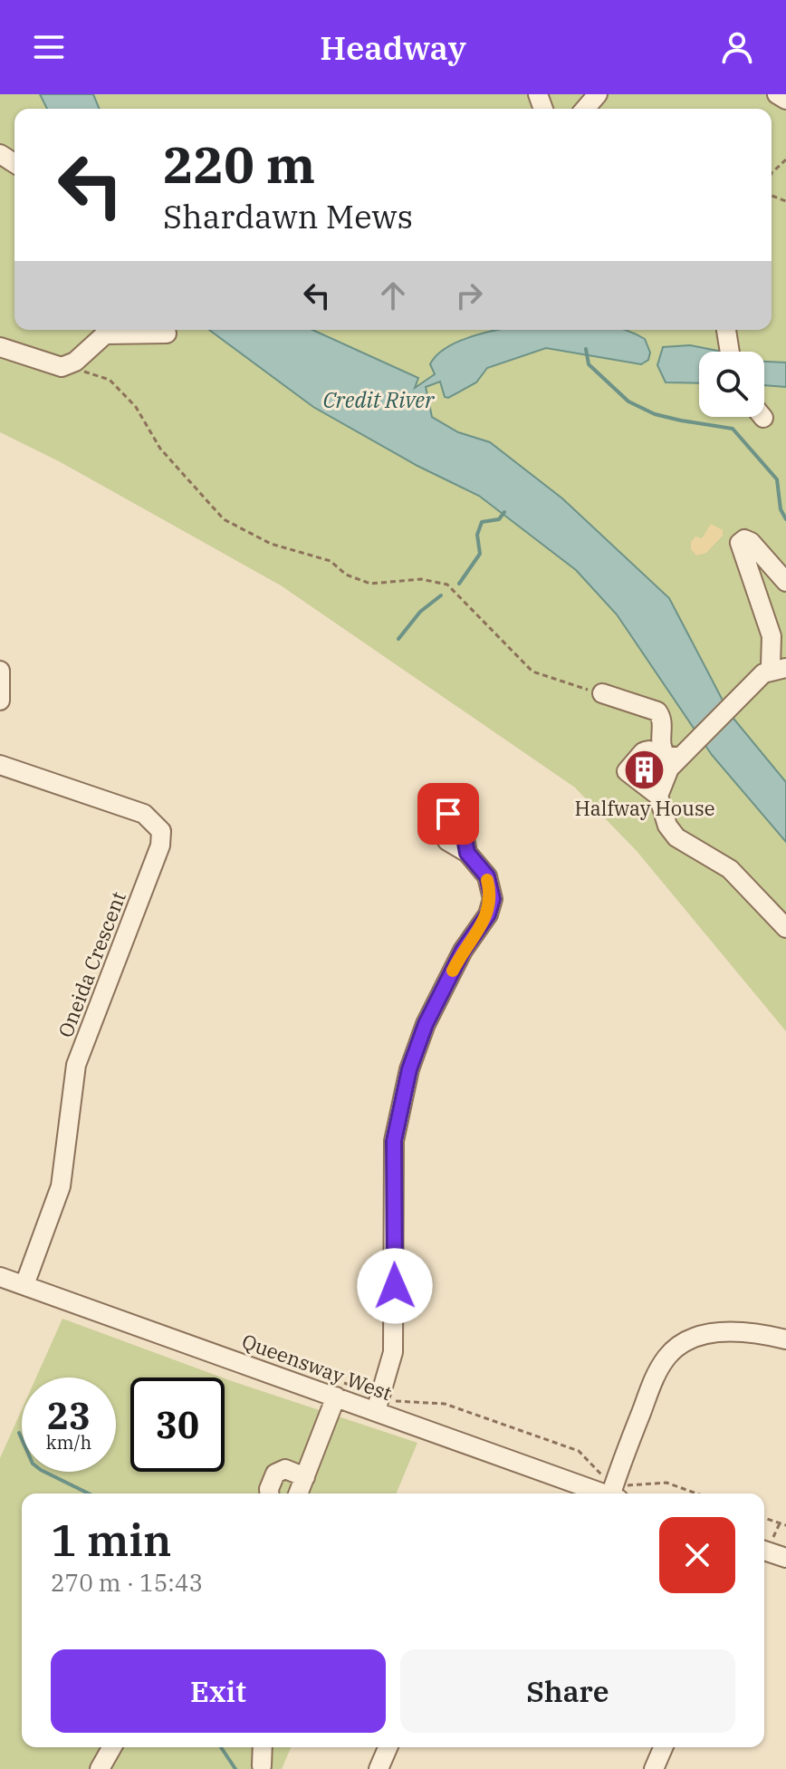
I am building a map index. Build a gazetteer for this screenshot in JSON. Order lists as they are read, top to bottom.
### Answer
{
  "streets": {
    "street": ["Oneida Crescent", "Queensway West"]
  },
  "crossings": [
    ["Oneida Crescent", "Queensway West"]
  ],
  "water": ["Credit River"],
  "places": {
    "building": ["Halfway House"]
  },
  "page": {
    "header": "Headway",
    "turn": ["220 m", "Shardawn Mews"],
    "speed": "23 km/h",
    "limit": "30",
    "heading": ["1 min", "270 m · 15:43"],
    "buttons": ["Exit", "Share"]
  }
}
